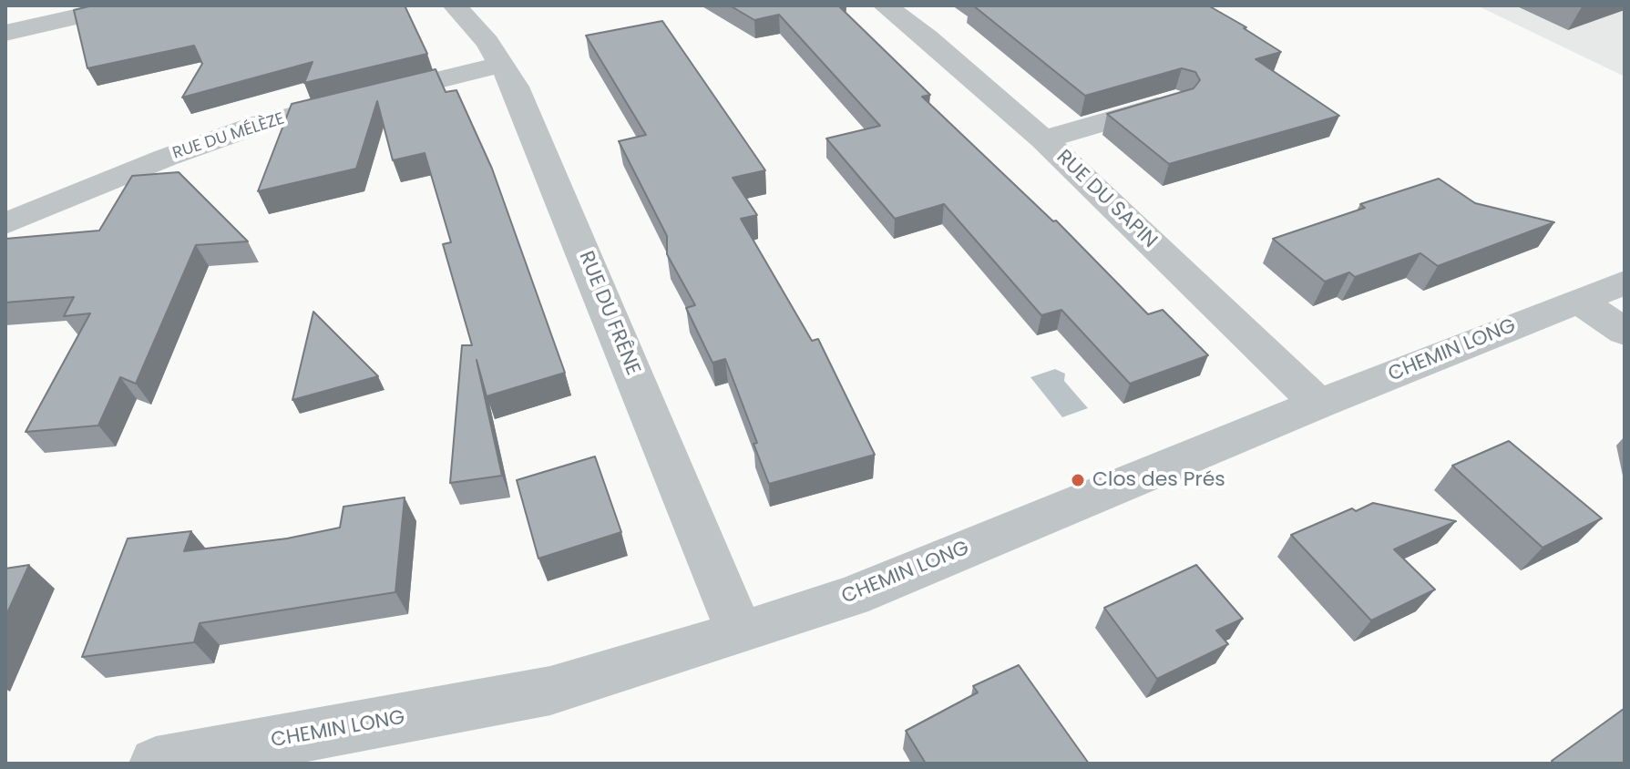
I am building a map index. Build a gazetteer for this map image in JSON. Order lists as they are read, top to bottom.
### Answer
{
  "streets": {
    "street": [
      "RUE DU MÉLÈZE",
      "RUE DU SAPIN",
      "RUE DU FRÊNE",
      "CHEMIN LONG"
    ]
  },
  "crossings": [
    ["RUE DU MÉLÈZE", "RUE DU FRÊNE"],
    ["RUE DU SAPIN", "CHEMIN LONG"],
    ["RUE DU FRÊNE", "CHEMIN LONG"]
  ],
  "places": ["Clos des Prés"]
}
